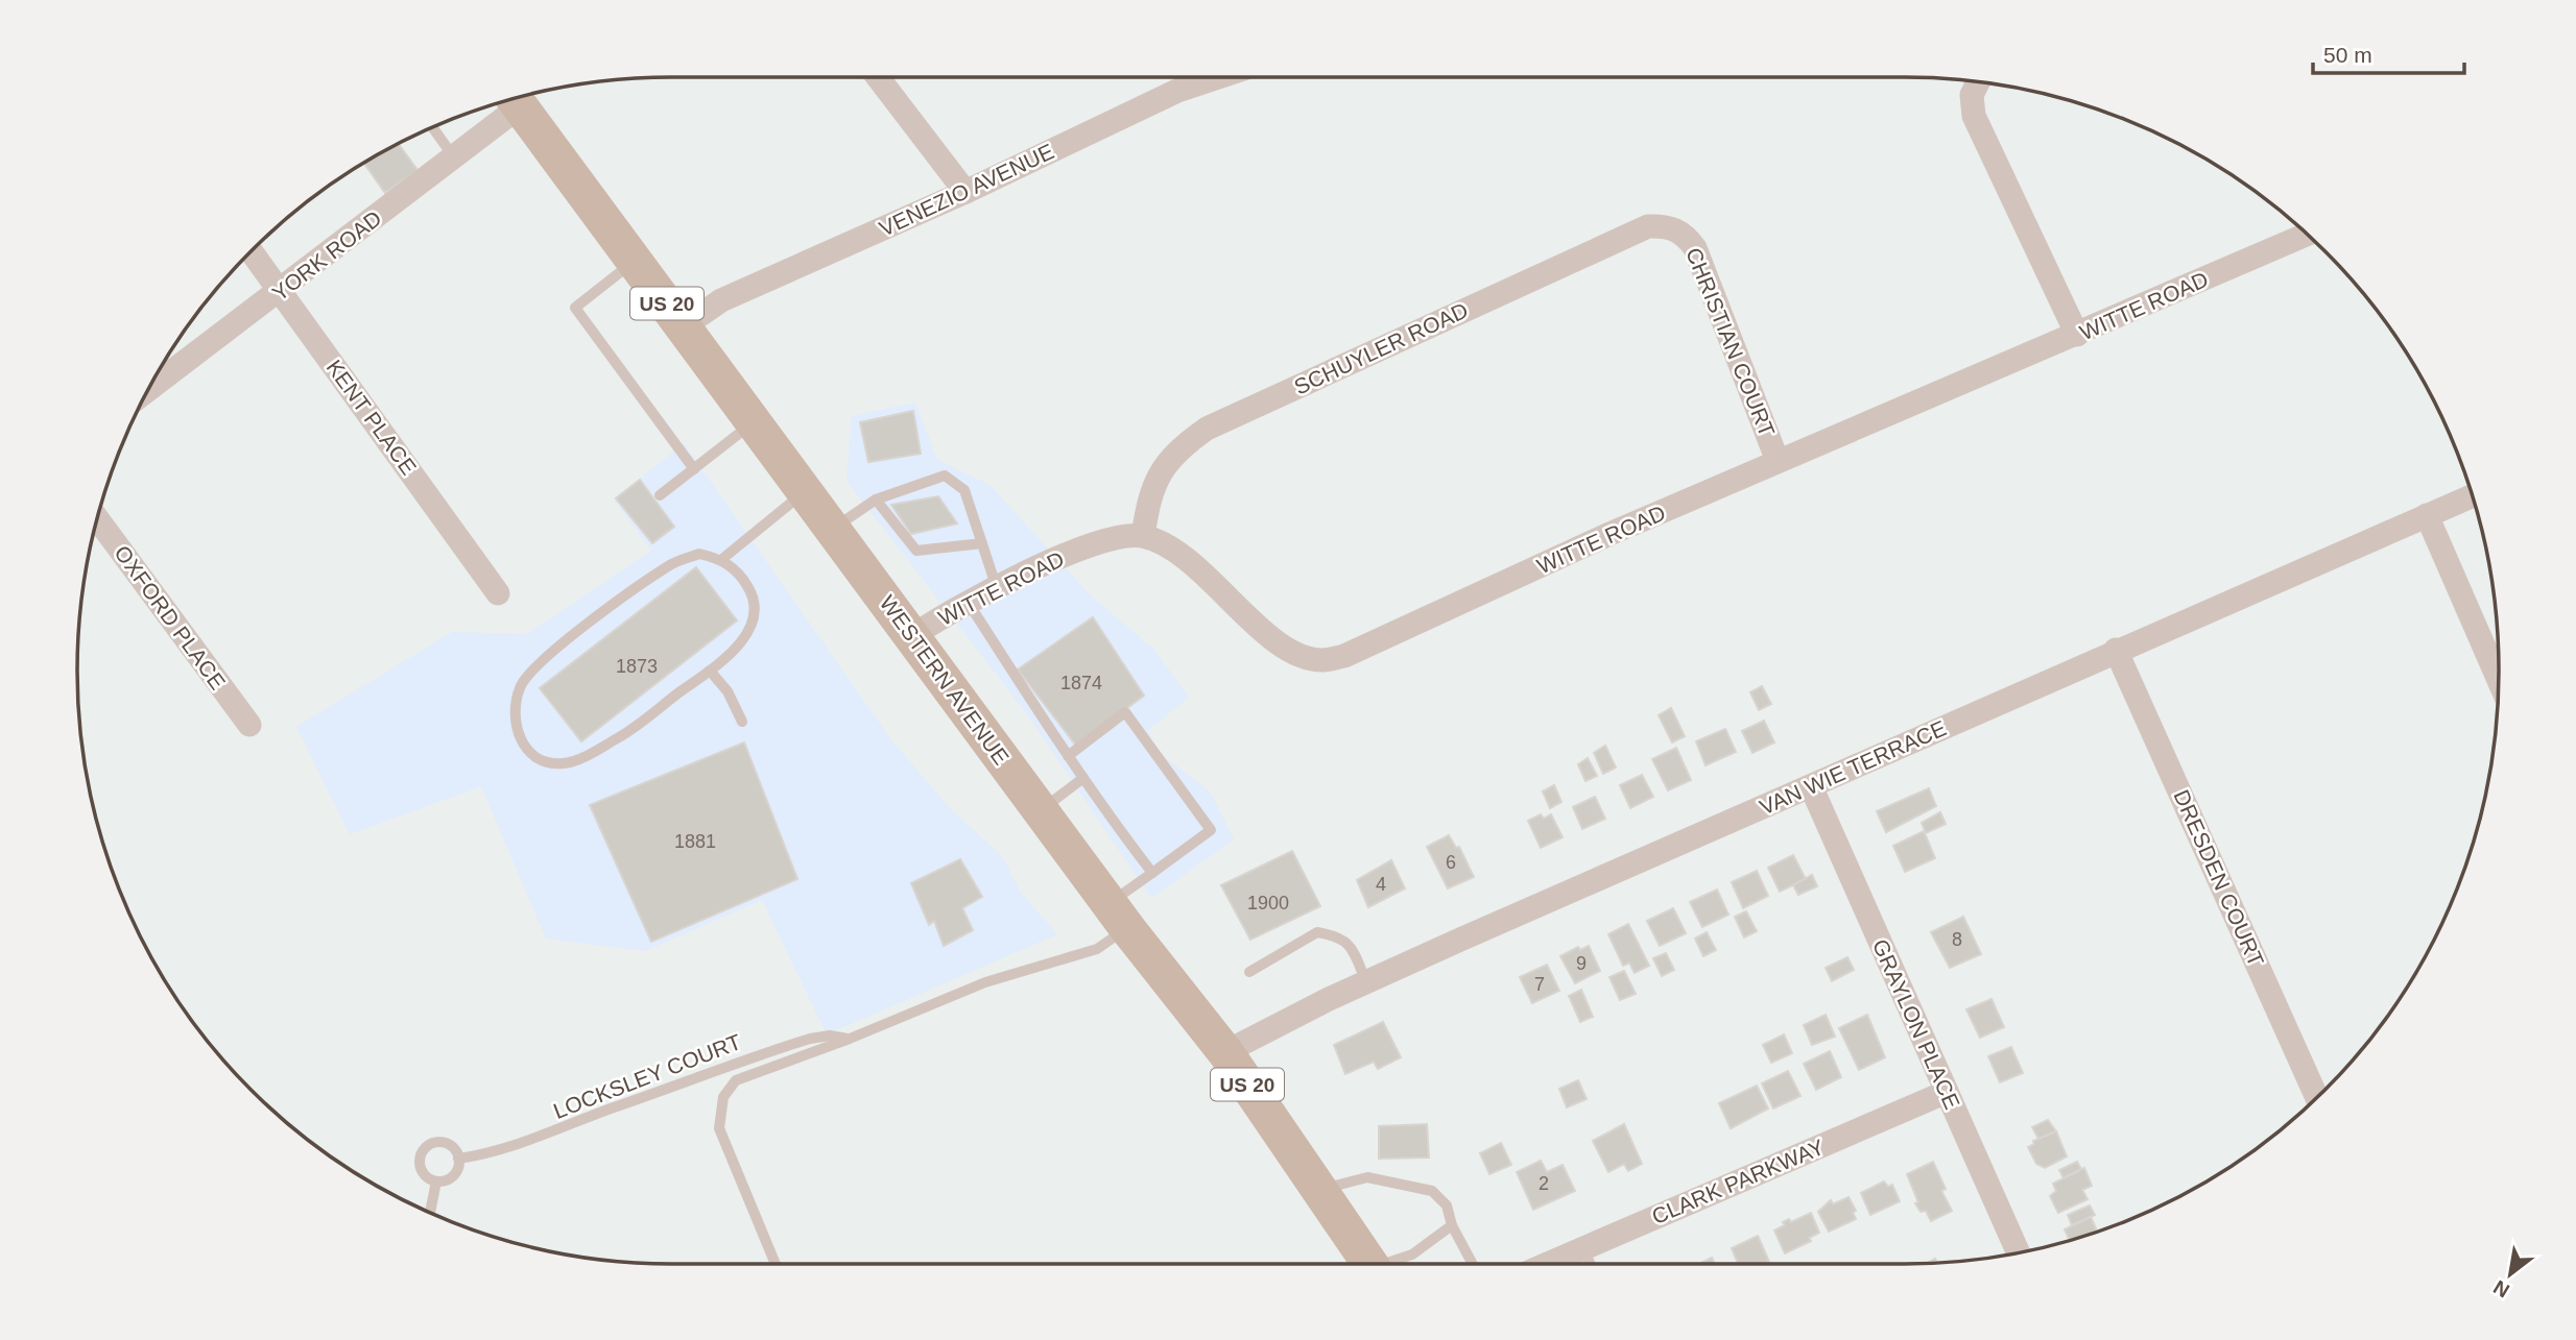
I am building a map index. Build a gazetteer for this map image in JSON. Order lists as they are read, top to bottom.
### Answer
{
  "streets": {
    "main road": ["US 20", "WESTERN AVENUE"],
    "street": [
      "VENEZIO AVENUE",
      "YORK ROAD",
      "WITTE ROAD",
      "CHRISTIAN COURT",
      "SCHUYLER ROAD",
      "KENT PLACE",
      "OXFORD PLACE",
      "VAN WIE TERRACE",
      "DRESDEN COURT",
      "GRAYLON PLACE",
      "CLARK PARKWAY"
    ],
    "lane": ["LOCKSLEY COURT"]
  },
  "crossings": [
    ["VENEZIO AVENUE", "WESTERN AVENUE"],
    ["YORK ROAD", "KENT PLACE"],
    ["YORK ROAD", "WESTERN AVENUE"],
    ["WITTE ROAD", "CHRISTIAN COURT"],
    ["WITTE ROAD", "SCHUYLER ROAD"],
    ["WITTE ROAD", "WESTERN AVENUE"],
    ["CHRISTIAN COURT", "SCHUYLER ROAD"],
    ["WESTERN AVENUE", "VAN WIE TERRACE"],
    ["VAN WIE TERRACE", "DRESDEN COURT"],
    ["VAN WIE TERRACE", "GRAYLON PLACE"],
    ["GRAYLON PLACE", "CLARK PARKWAY"]
  ],
  "house_numbers": [
    "1873",
    "1874",
    "1881",
    "6",
    "4",
    "1900",
    "8",
    "9",
    "7",
    "2"
  ],
  "scale_bar": "50 m",
  "north": "bottom left"
}
